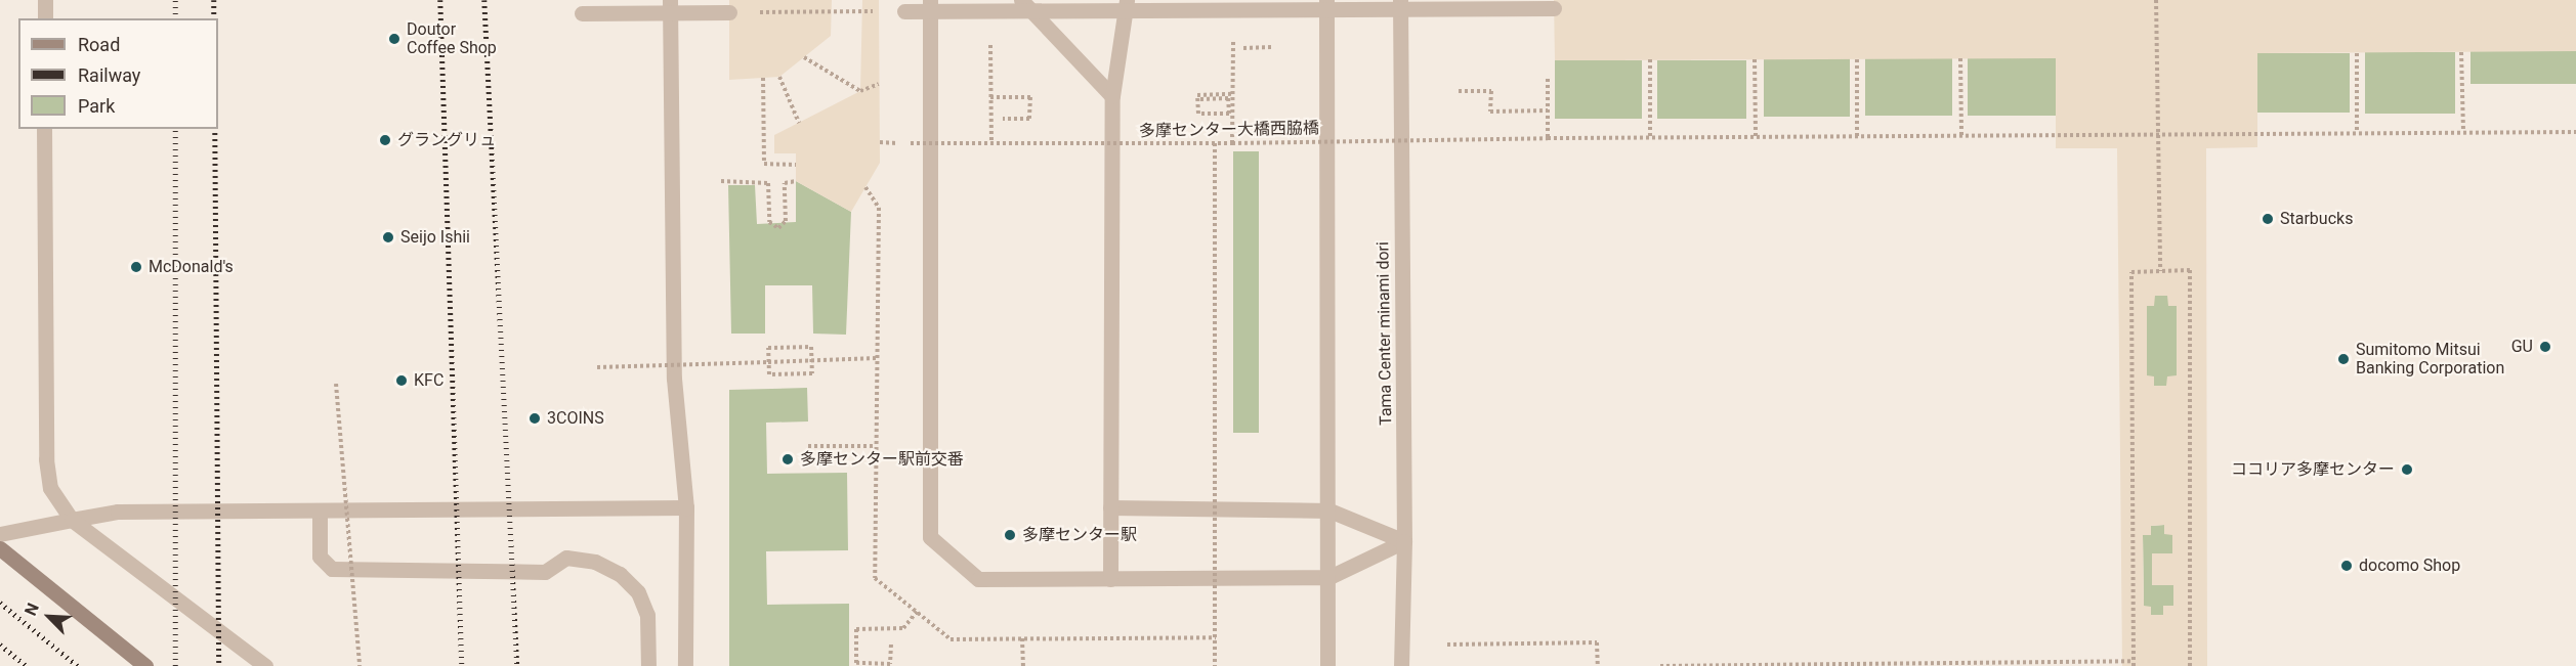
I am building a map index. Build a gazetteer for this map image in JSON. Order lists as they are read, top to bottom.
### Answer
{
  "streets": {
    "street": ["Tama Center minami dori"],
    "path": ["多摩センター大橋西脇橋"]
  },
  "places": [
    "Doutor Coffee Shop",
    "グラングリュ",
    "Starbucks",
    "Seijo Ishii",
    "McDonald's",
    "GU",
    "Sumitomo Mitsui Banking Corporation",
    "KFC",
    "3COINS",
    "多摩センター駅前交番",
    "ココリア多摩センター",
    "多摩センター駅",
    "docomo Shop"
  ],
  "legend": ["Road", "Railway", "Park"],
  "north": "top left"
}
